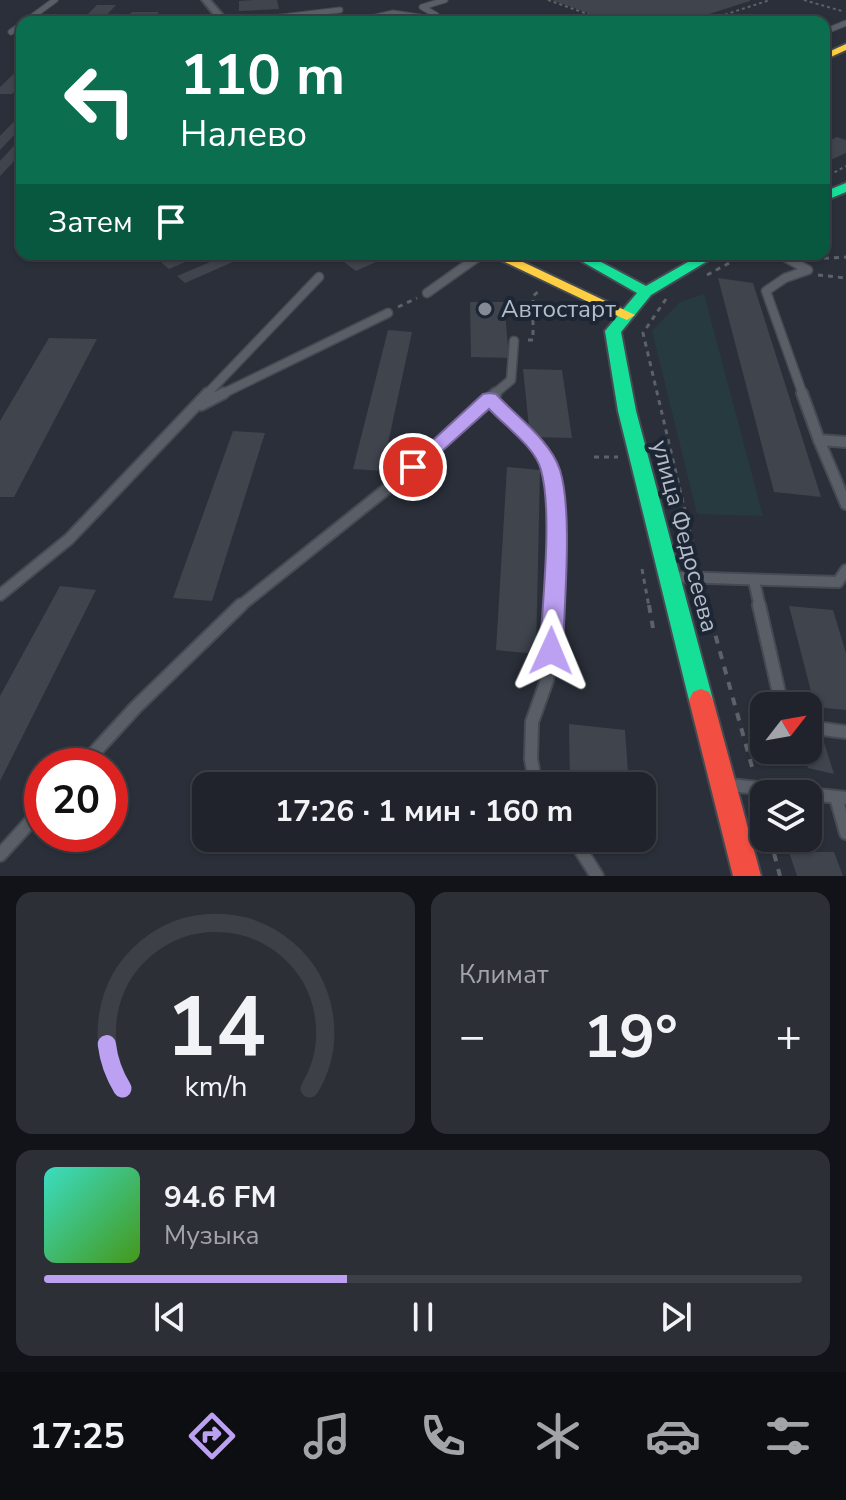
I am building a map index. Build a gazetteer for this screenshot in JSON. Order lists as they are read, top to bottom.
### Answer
{
  "streets": {
    "street": ["улица Федосеева"]
  },
  "places": ["Автостарт"],
  "north": "top right",
  "page": {
    "turn": ["110 m", "Налево"],
    "then": "Затем",
    "limit": "20",
    "trip": "17:26 · 1 мин · 160 m",
    "tile": "Климат",
    "heat": ["−", "19°", "+"],
    "song": ["94.6 FM", "Музыка"],
    "tabs": "17:25",
    "gauge": ["14", "km/h"]
  }
}
